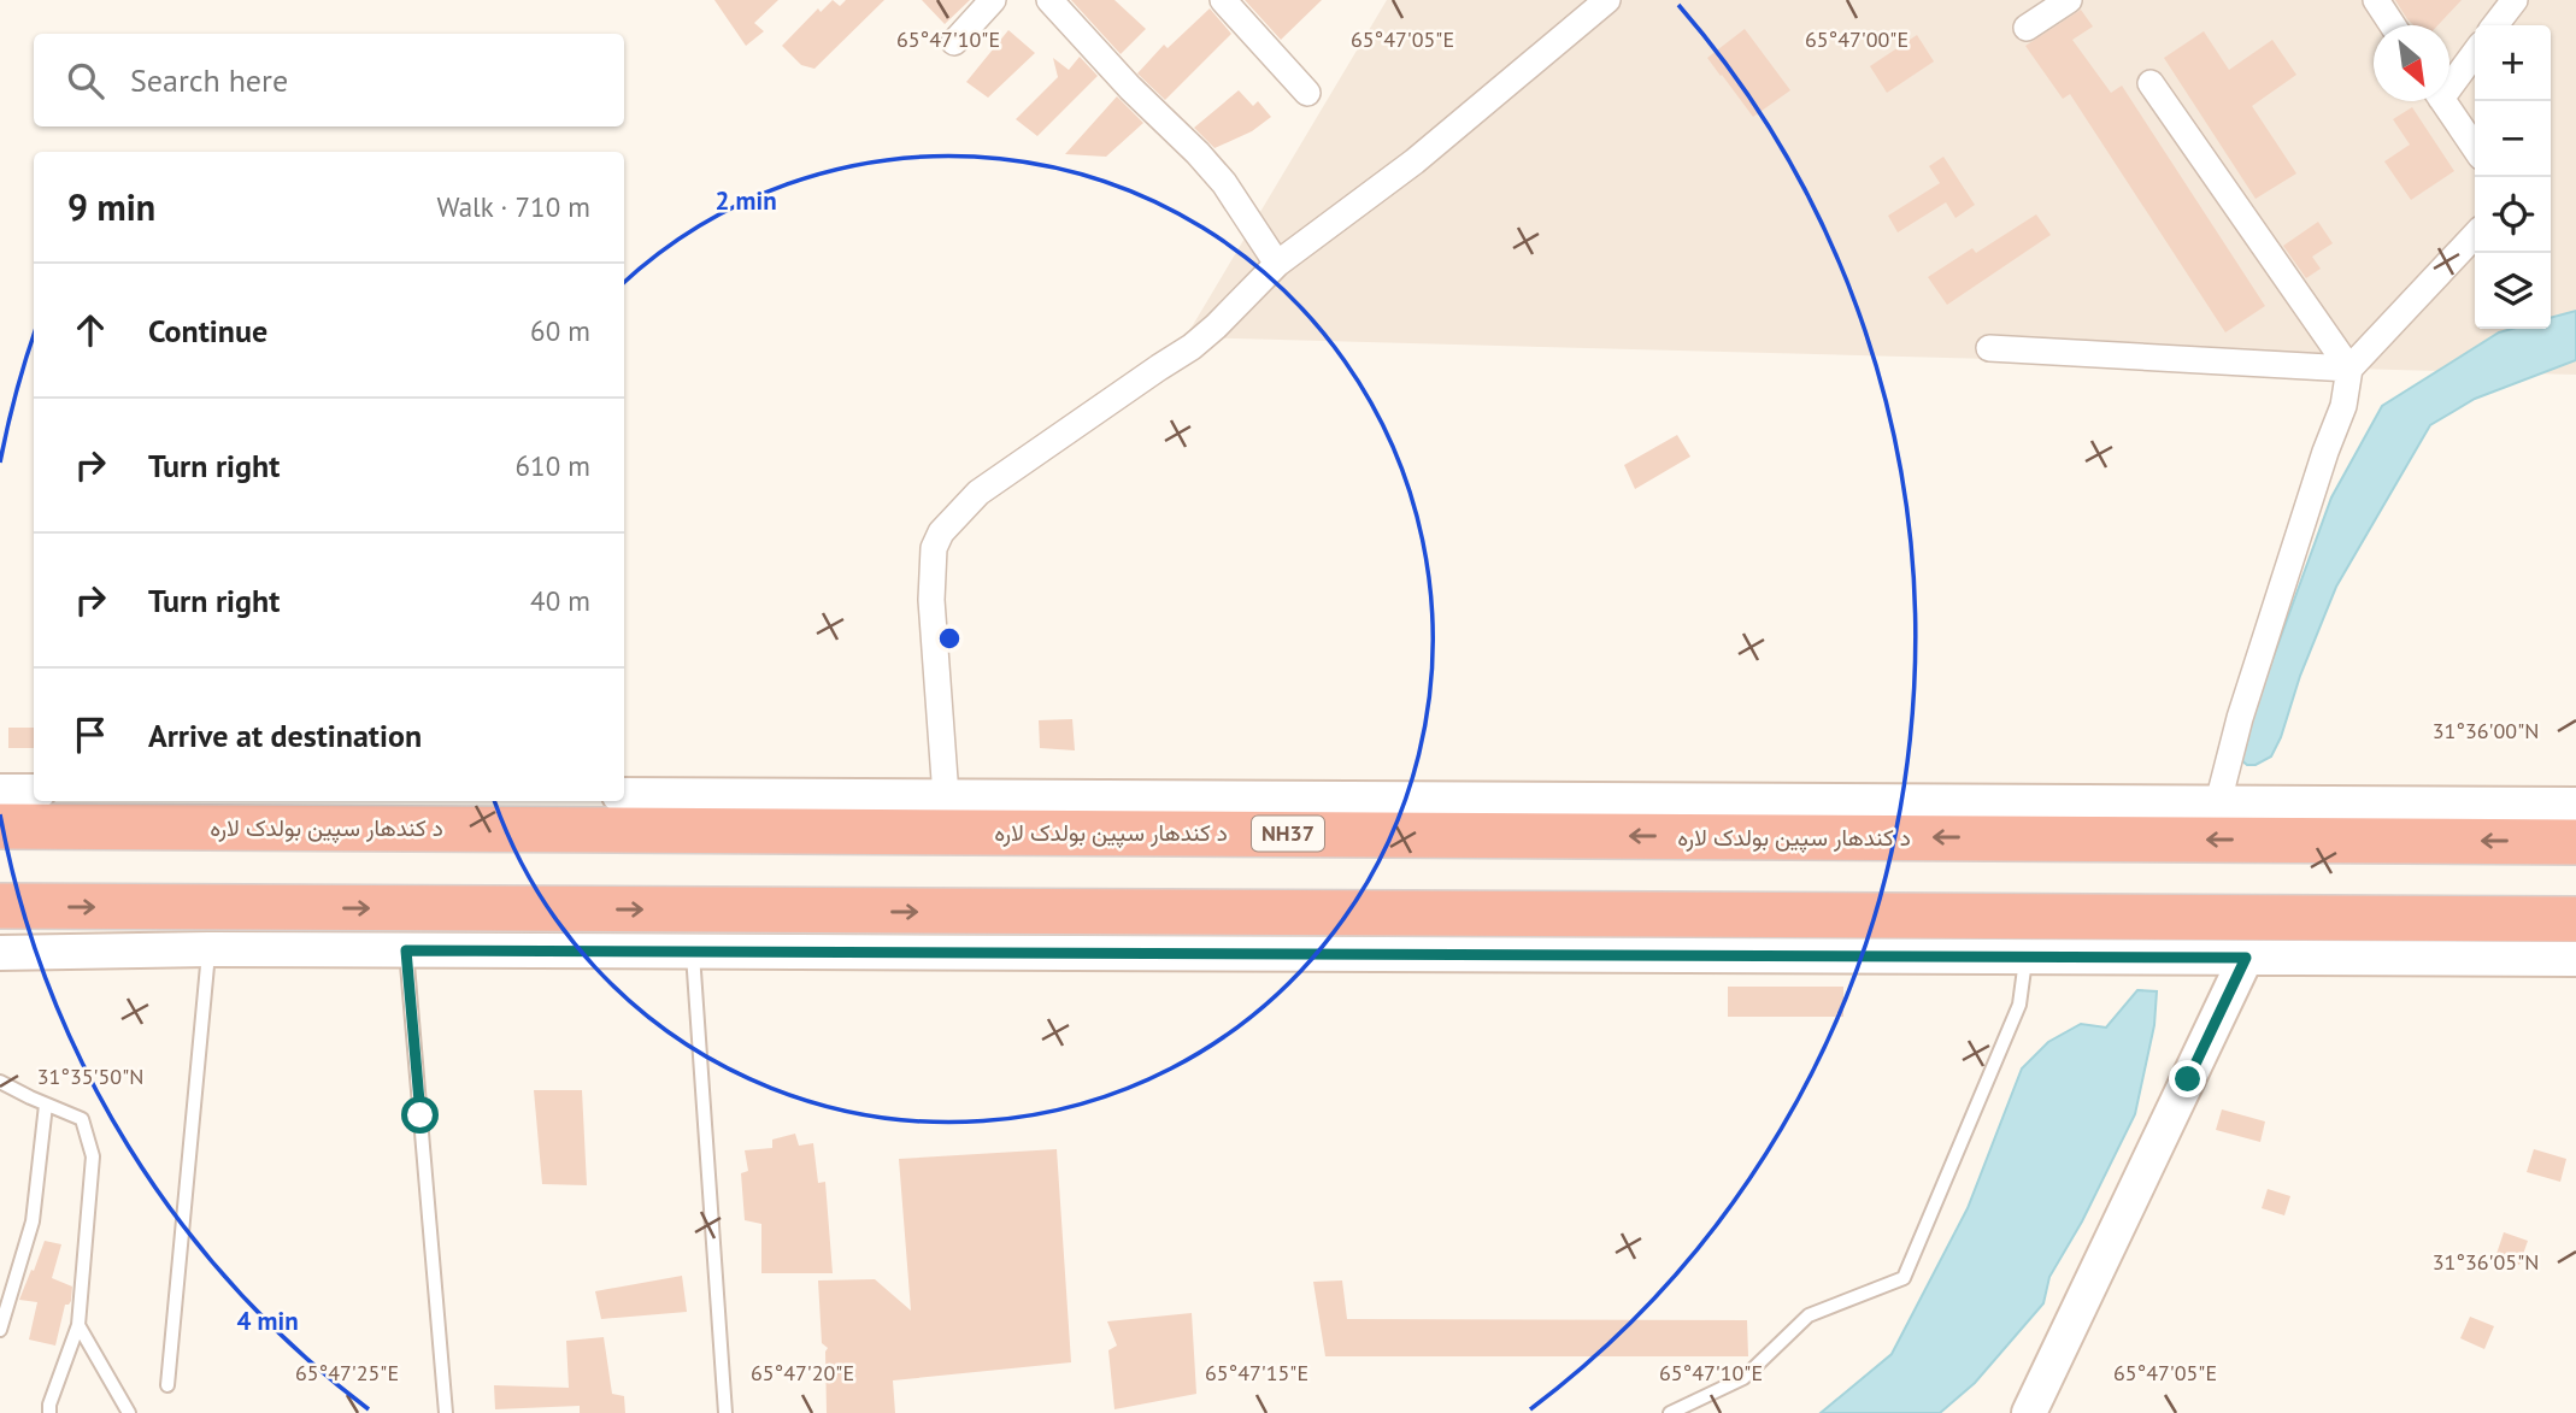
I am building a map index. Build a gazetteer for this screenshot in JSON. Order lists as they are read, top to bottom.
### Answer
{
  "streets": {
    "highway": ["د کندهار سپین بولدک لاره", "NH37"]
  },
  "north": "bottom right",
  "page": {
    "map_buttons": ["+", "−"],
    "search": "Search here",
    "heading": ["9 min", "Walk · 710 m"],
    "list": [
      ["Continue", "60 m"],
      ["Turn right", "610 m"],
      ["Turn right", "40 m"],
      "Arrive at destination"
    ]
  },
  "coordinates": [
    "65°47'10\"E",
    "65°47'05\"E",
    "65°47'00\"E",
    "31°36'00\"N",
    "31°35'50\"N",
    "31°36'05\"N",
    "65°47'25\"E",
    "65°47'20\"E",
    "65°47'15\"E"
  ],
  "rings": ["2 min", "4 min"]
}
